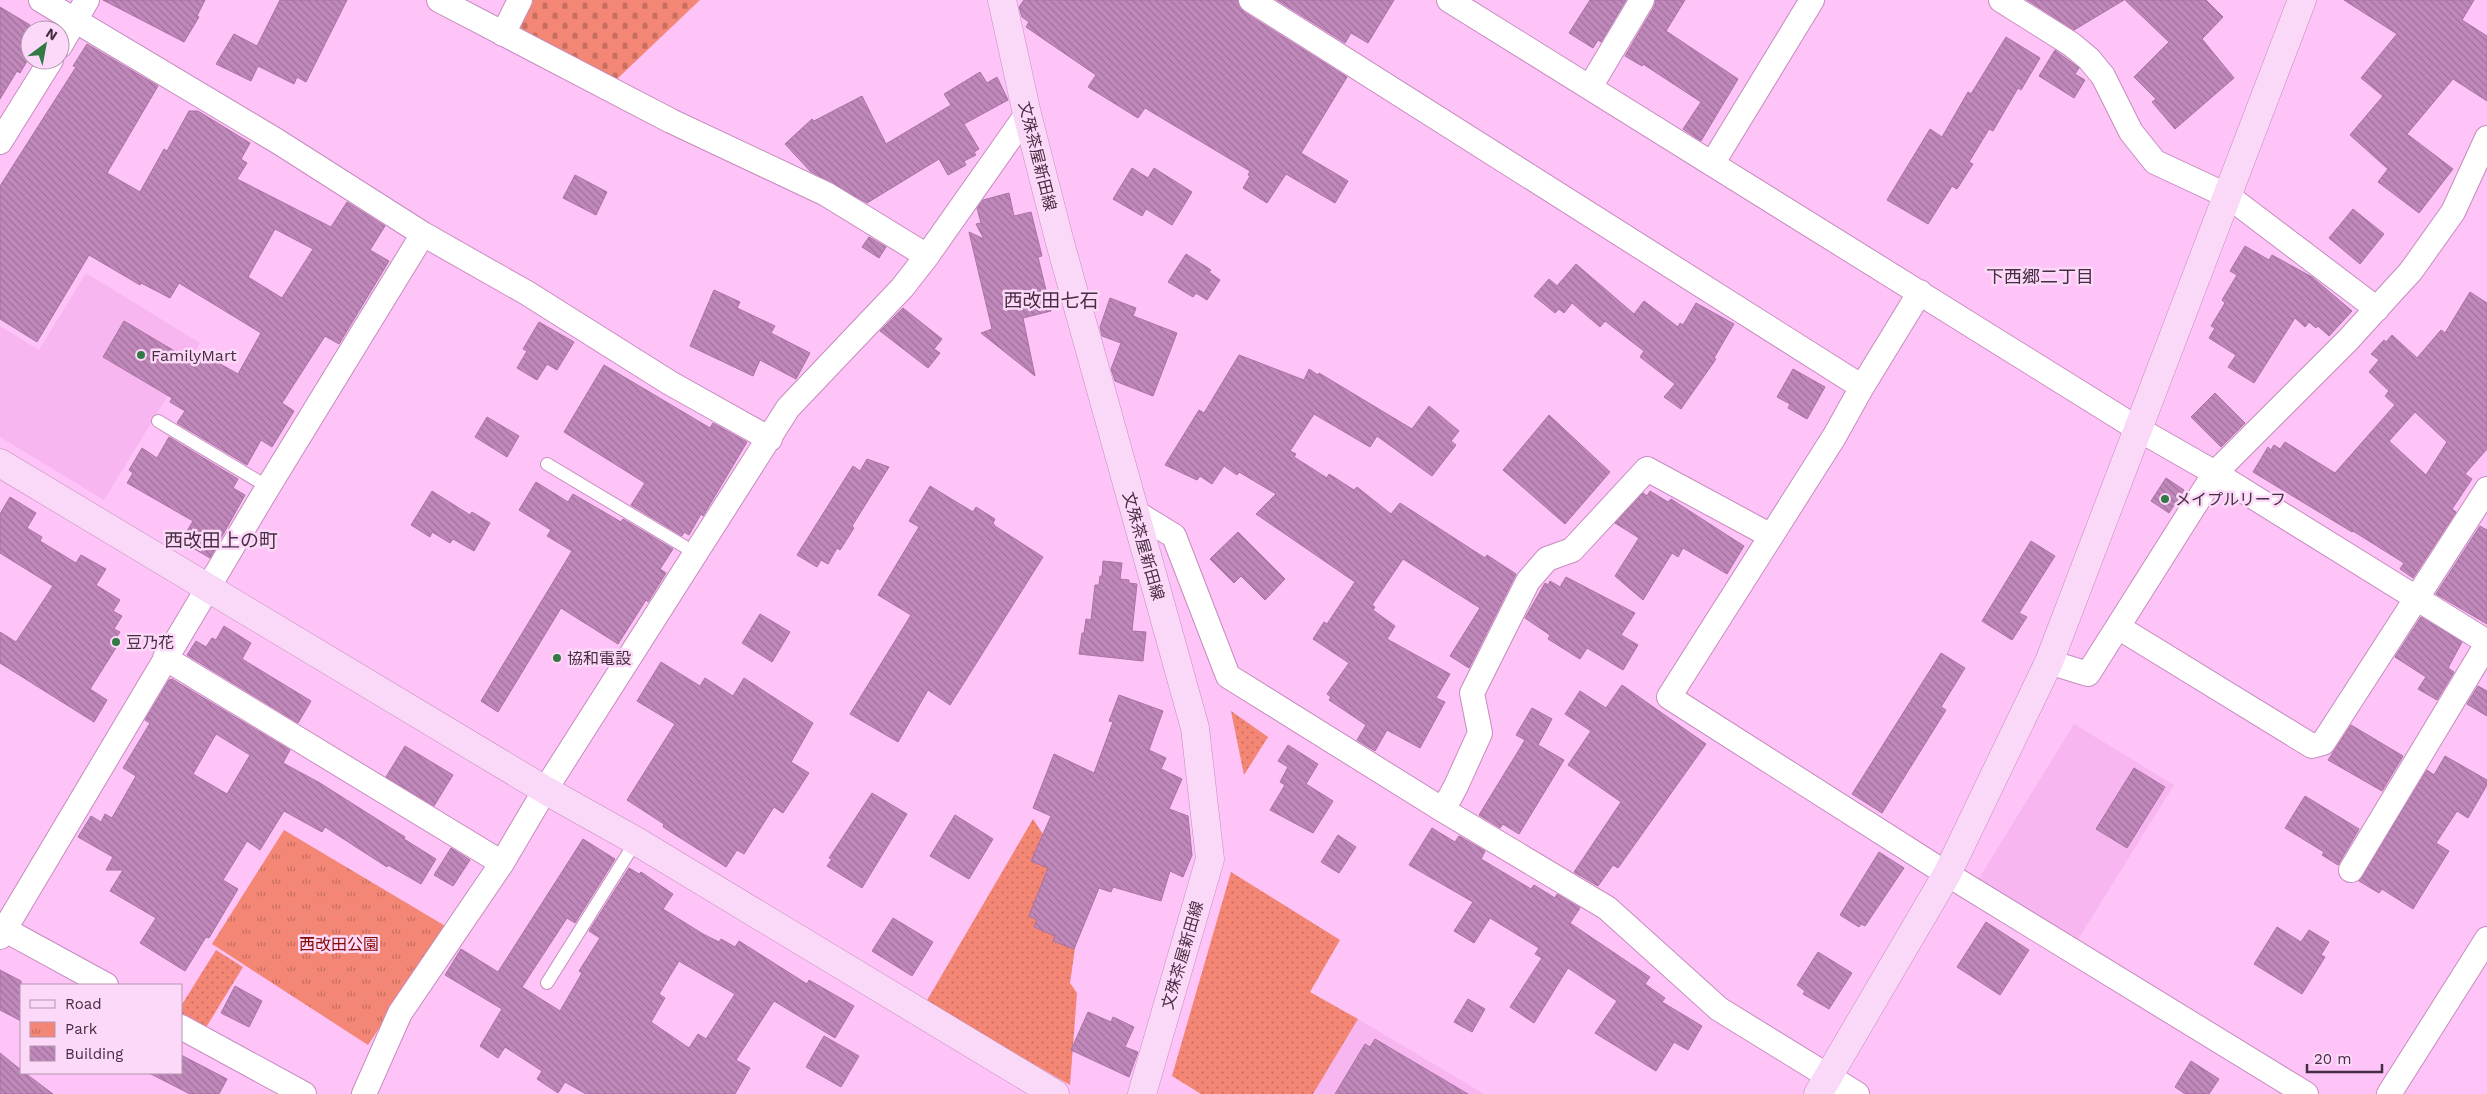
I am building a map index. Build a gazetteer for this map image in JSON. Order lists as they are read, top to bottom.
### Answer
{
  "streets": {
    "street": ["文殊茶屋新田線"]
  },
  "districts": ["下西郷二丁目", "西改田七石", "西改田上の町"],
  "parks": ["西改田公園"],
  "places": [
    "FamilyMart",
    "メイプルリーフ",
    "豆乃花",
    "協和電設"
  ],
  "legend": ["Road", "Park", "Building"],
  "scale_bar": "20 m",
  "north": "top right"
}
